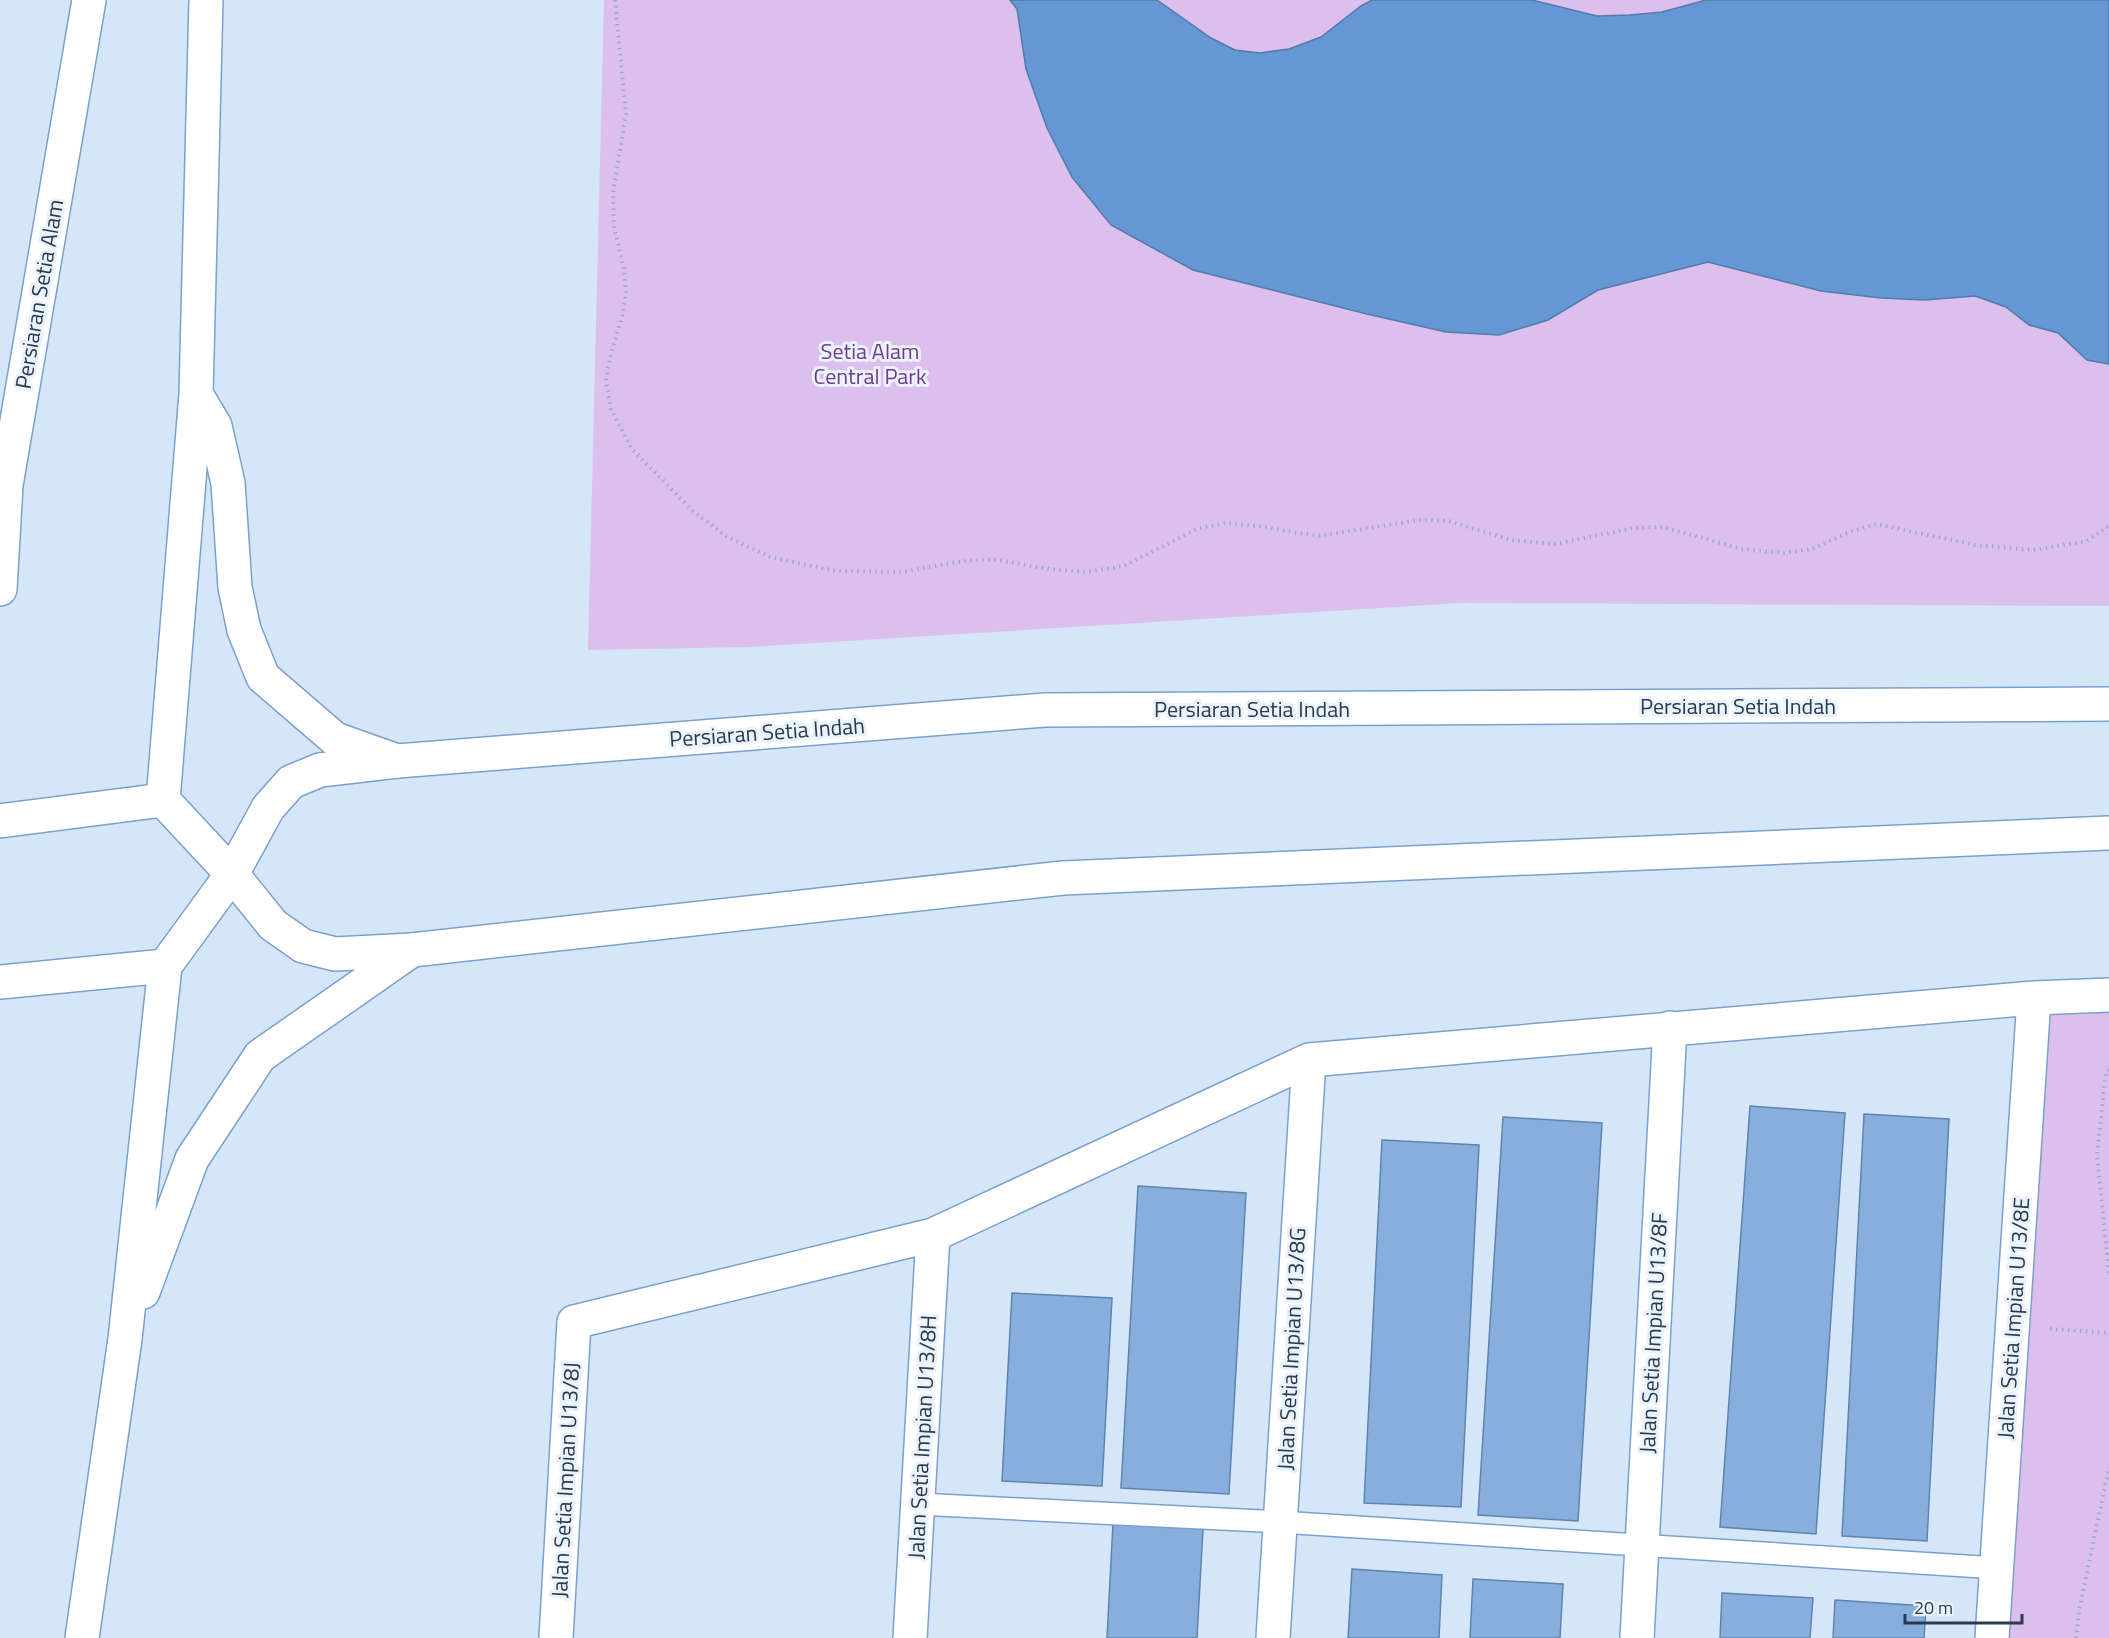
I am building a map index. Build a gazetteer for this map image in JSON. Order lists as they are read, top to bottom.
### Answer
{
  "streets": {
    "main road": [
      "Persiaran Setia Alam",
      "Persiaran Setia Indah",
      "Jalan Setia Impian U13/8E",
      "Jalan Setia Impian U13/8F",
      "Jalan Setia Impian U13/8G",
      "Jalan Setia Impian U13/8H",
      "Jalan Setia Impian U13/8J"
    ]
  },
  "crossings": [
    ["Jalan Setia Impian U13/8H", "Jalan Setia Impian U13/8J"]
  ],
  "parks": ["Setia Alam Central Park"],
  "scale_bar": "20 m"
}
